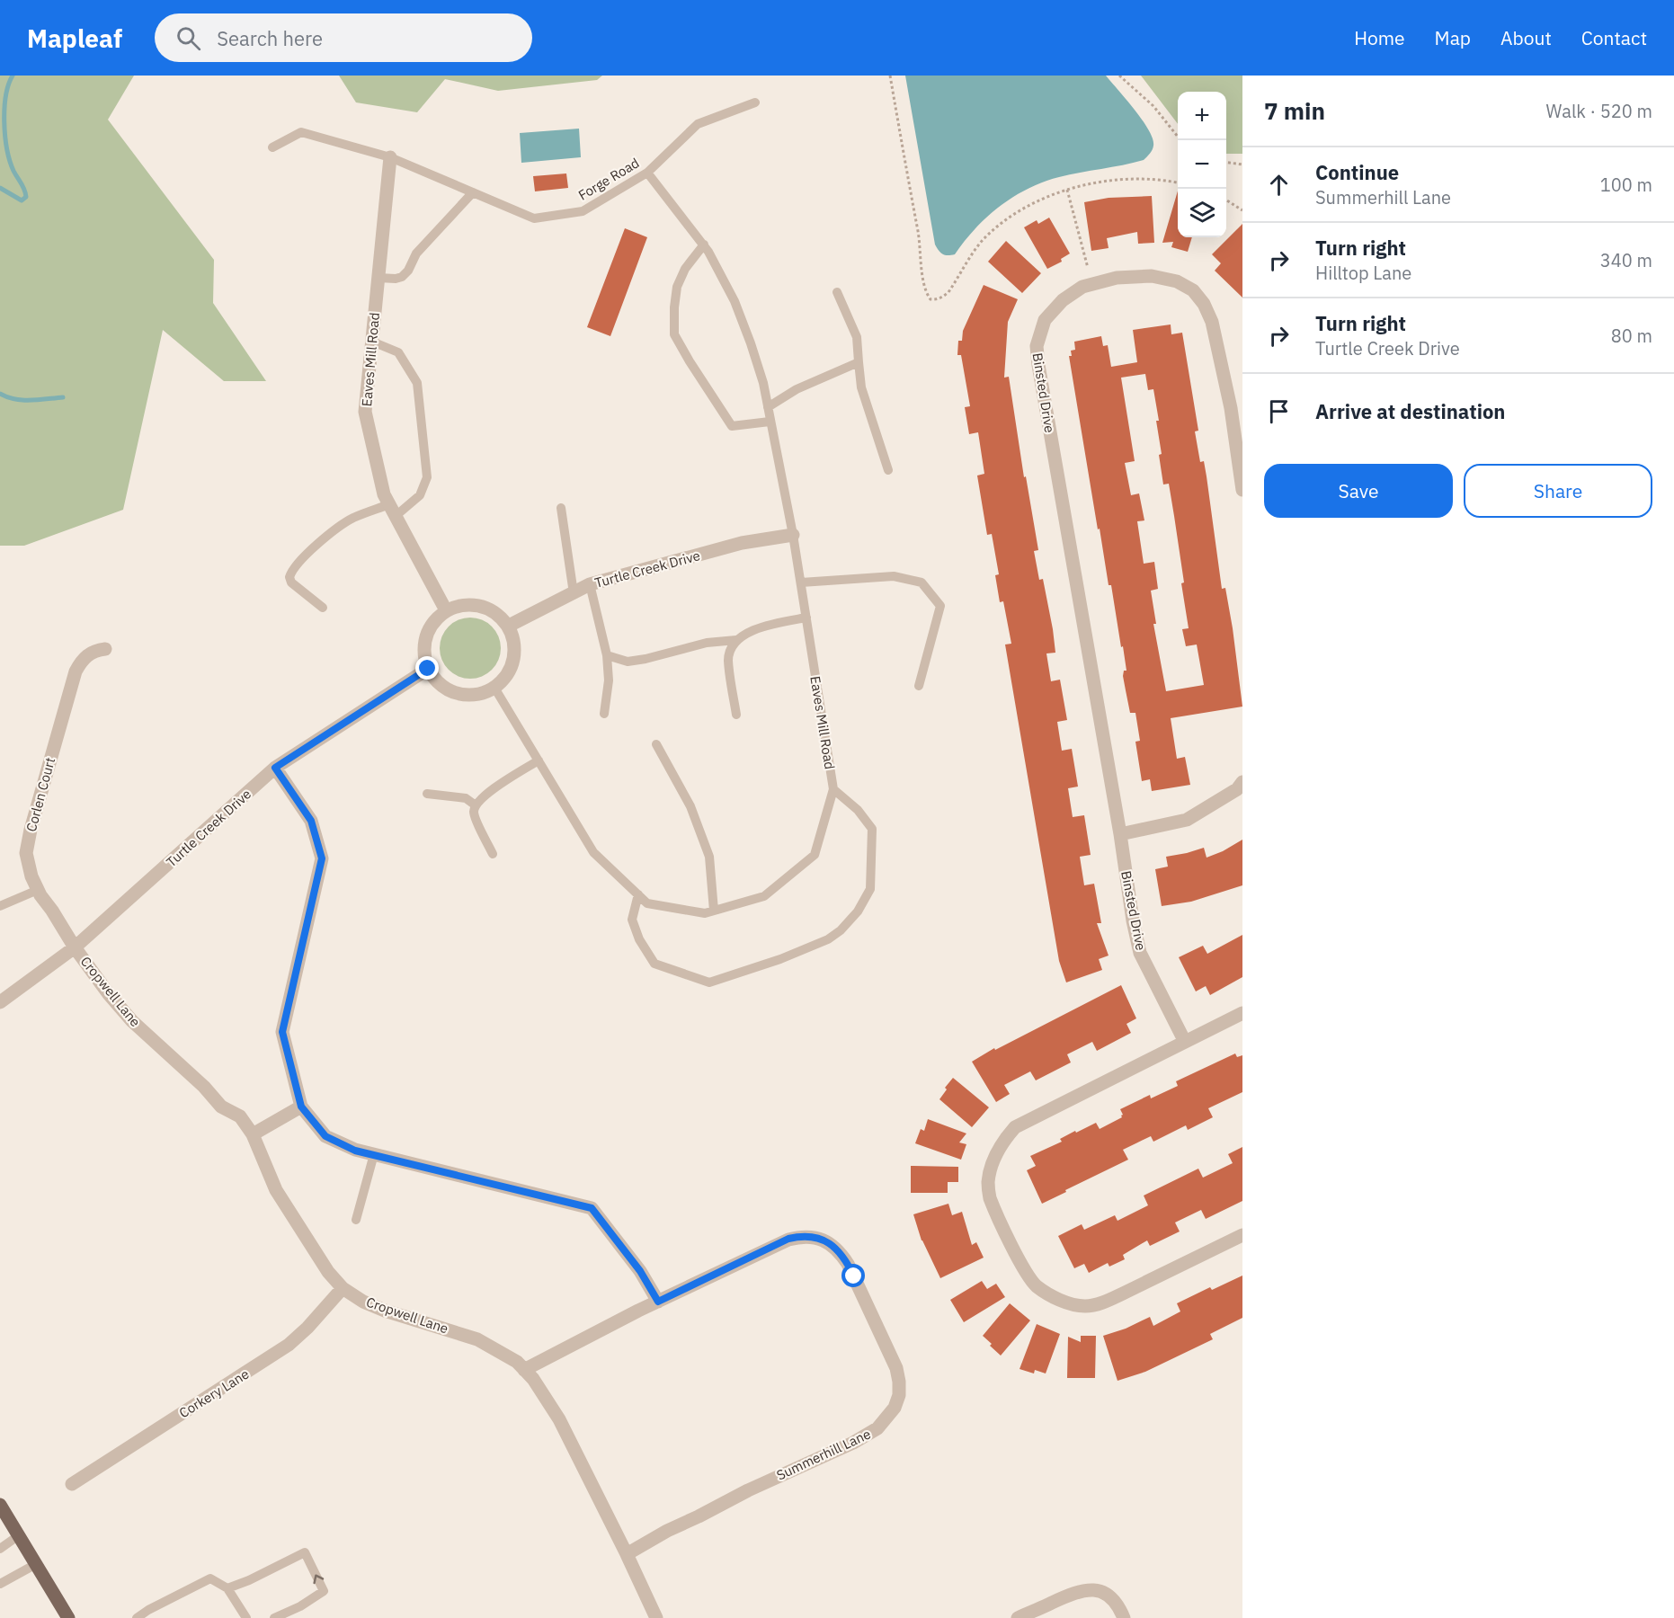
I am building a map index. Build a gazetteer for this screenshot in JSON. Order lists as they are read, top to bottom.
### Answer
{
  "streets": {
    "street": [
      "Eaves Mill Road",
      "Binsted Drive",
      "Turtle Creek Drive",
      "Corlen Court",
      "Cropwell Lane",
      "Corkery Lane",
      "Summerhill Lane"
    ],
    "lane": ["Forge Road"]
  },
  "crossings": [
    ["Forge Road", "Eaves Mill Road"],
    ["Eaves Mill Road", "Turtle Creek Drive"],
    ["Turtle Creek Drive", "Corlen Court"],
    ["Turtle Creek Drive", "Cropwell Lane"],
    ["Corlen Court", "Cropwell Lane"],
    ["Cropwell Lane", "Corkery Lane"],
    ["Cropwell Lane", "Summerhill Lane"]
  ],
  "page": {
    "header": "Mapleaf",
    "search": "Search here",
    "nav": [
      "Home",
      "Map",
      "About",
      "Contact"
    ],
    "heading": ["7 min", "Walk · 520 m"],
    "map_buttons": ["+", "−"],
    "list": [
      ["Continue", "Summerhill Lane", "100 m"],
      ["Turn right", "Hilltop Lane", "340 m"],
      ["Turn right", "Turtle Creek Drive", "80 m"],
      "Arrive at destination"
    ],
    "buttons": ["Save", "Share"]
  }
}
